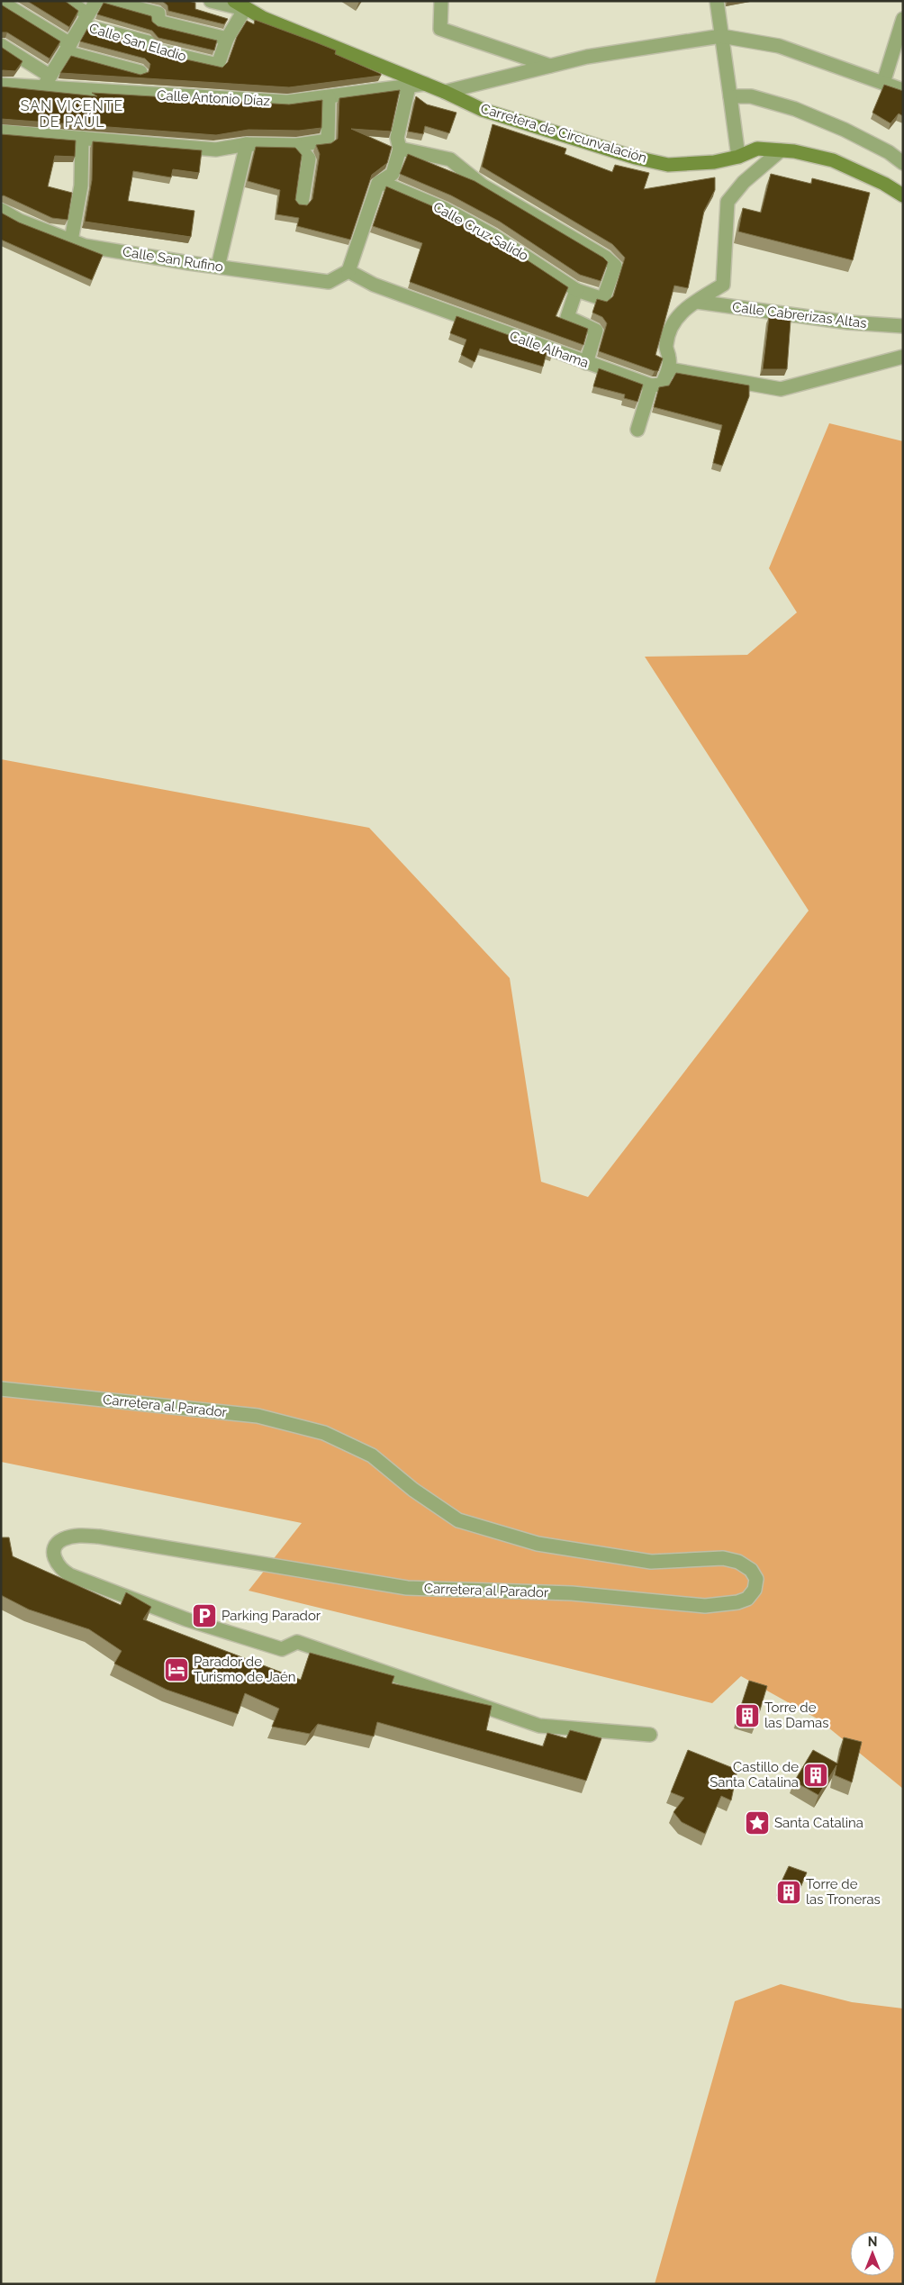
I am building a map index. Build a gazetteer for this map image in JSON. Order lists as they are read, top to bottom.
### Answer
{
  "streets": {
    "main road": ["Carretera de Circunvalación"],
    "street": [
      "Calle San Eladio",
      "Calle Antonio Díaz",
      "Calle Cruz Salido",
      "Calle San Rufino",
      "Calle Cabrerizas Altas",
      "Calle Alhama",
      "Carretera al Parador"
    ]
  },
  "crossings": [
    ["Calle Antonio Díaz", "Carretera de Circunvalación"],
    ["Calle San Rufino", "Calle Alhama"]
  ],
  "districts": ["SAN VICENTE DE PAÚL"],
  "places": {
    "parking": ["Parking Parador"],
    "hotel": ["Parador de Turismo de Jaén"],
    "building": ["Torre de las Damas", "Castillo de Santa Catalina", "Torre de las Troneras"],
    "place": ["Santa Catalina"]
  },
  "north": "top"
}
